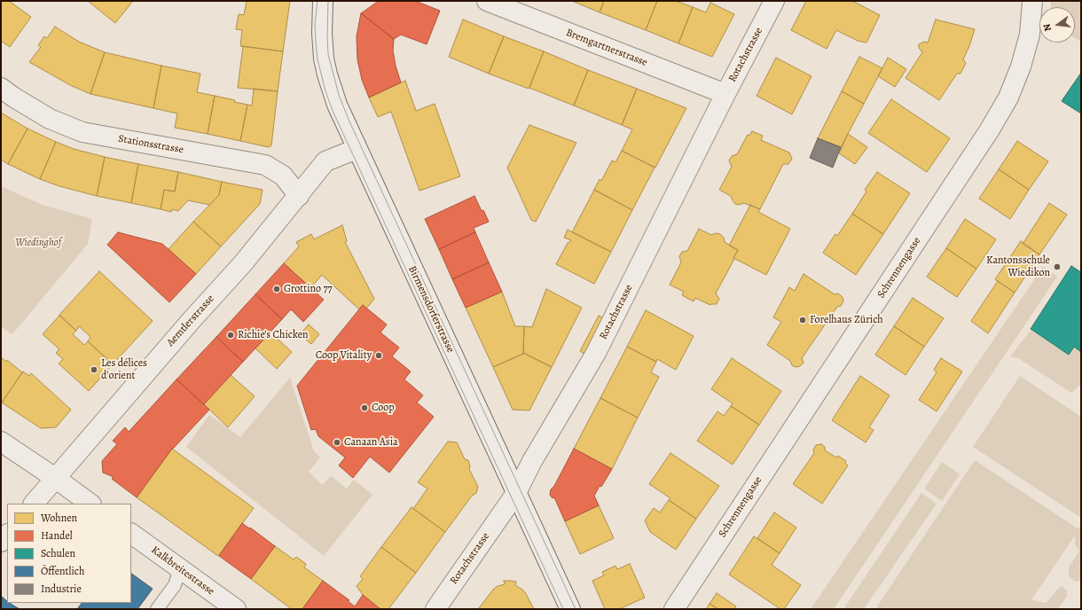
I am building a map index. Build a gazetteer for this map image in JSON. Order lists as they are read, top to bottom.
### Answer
{
  "streets": {
    "street": [
      "Bremgartnerstrasse",
      "Rotachstrasse",
      "Stationsstrasse",
      "Schrennengasse",
      "Birmensdorferstrasse",
      "Aemtlerstrasse",
      "Kalkbreitestrasse"
    ]
  },
  "crossings": [
    ["Bremgartnerstrasse", "Rotachstrasse"],
    ["Rotachstrasse", "Birmensdorferstrasse"],
    ["Stationsstrasse", "Aemtlerstrasse"],
    ["Birmensdorferstrasse", "Aemtlerstrasse"]
  ],
  "parks": ["Wiedinghof"],
  "places": [
    "Kantonsschule Wiedikon",
    "Grottino 77",
    "Forelhaus Zürich",
    "Richie’s Chicken",
    "Coop Vitality",
    "Les délices d'orient",
    "Coop",
    "Canaan Asia"
  ],
  "legend": [
    "Wohnen",
    "Handel",
    "Schulen",
    "Öffentlich",
    "Industrie"
  ],
  "north": "left"
}
